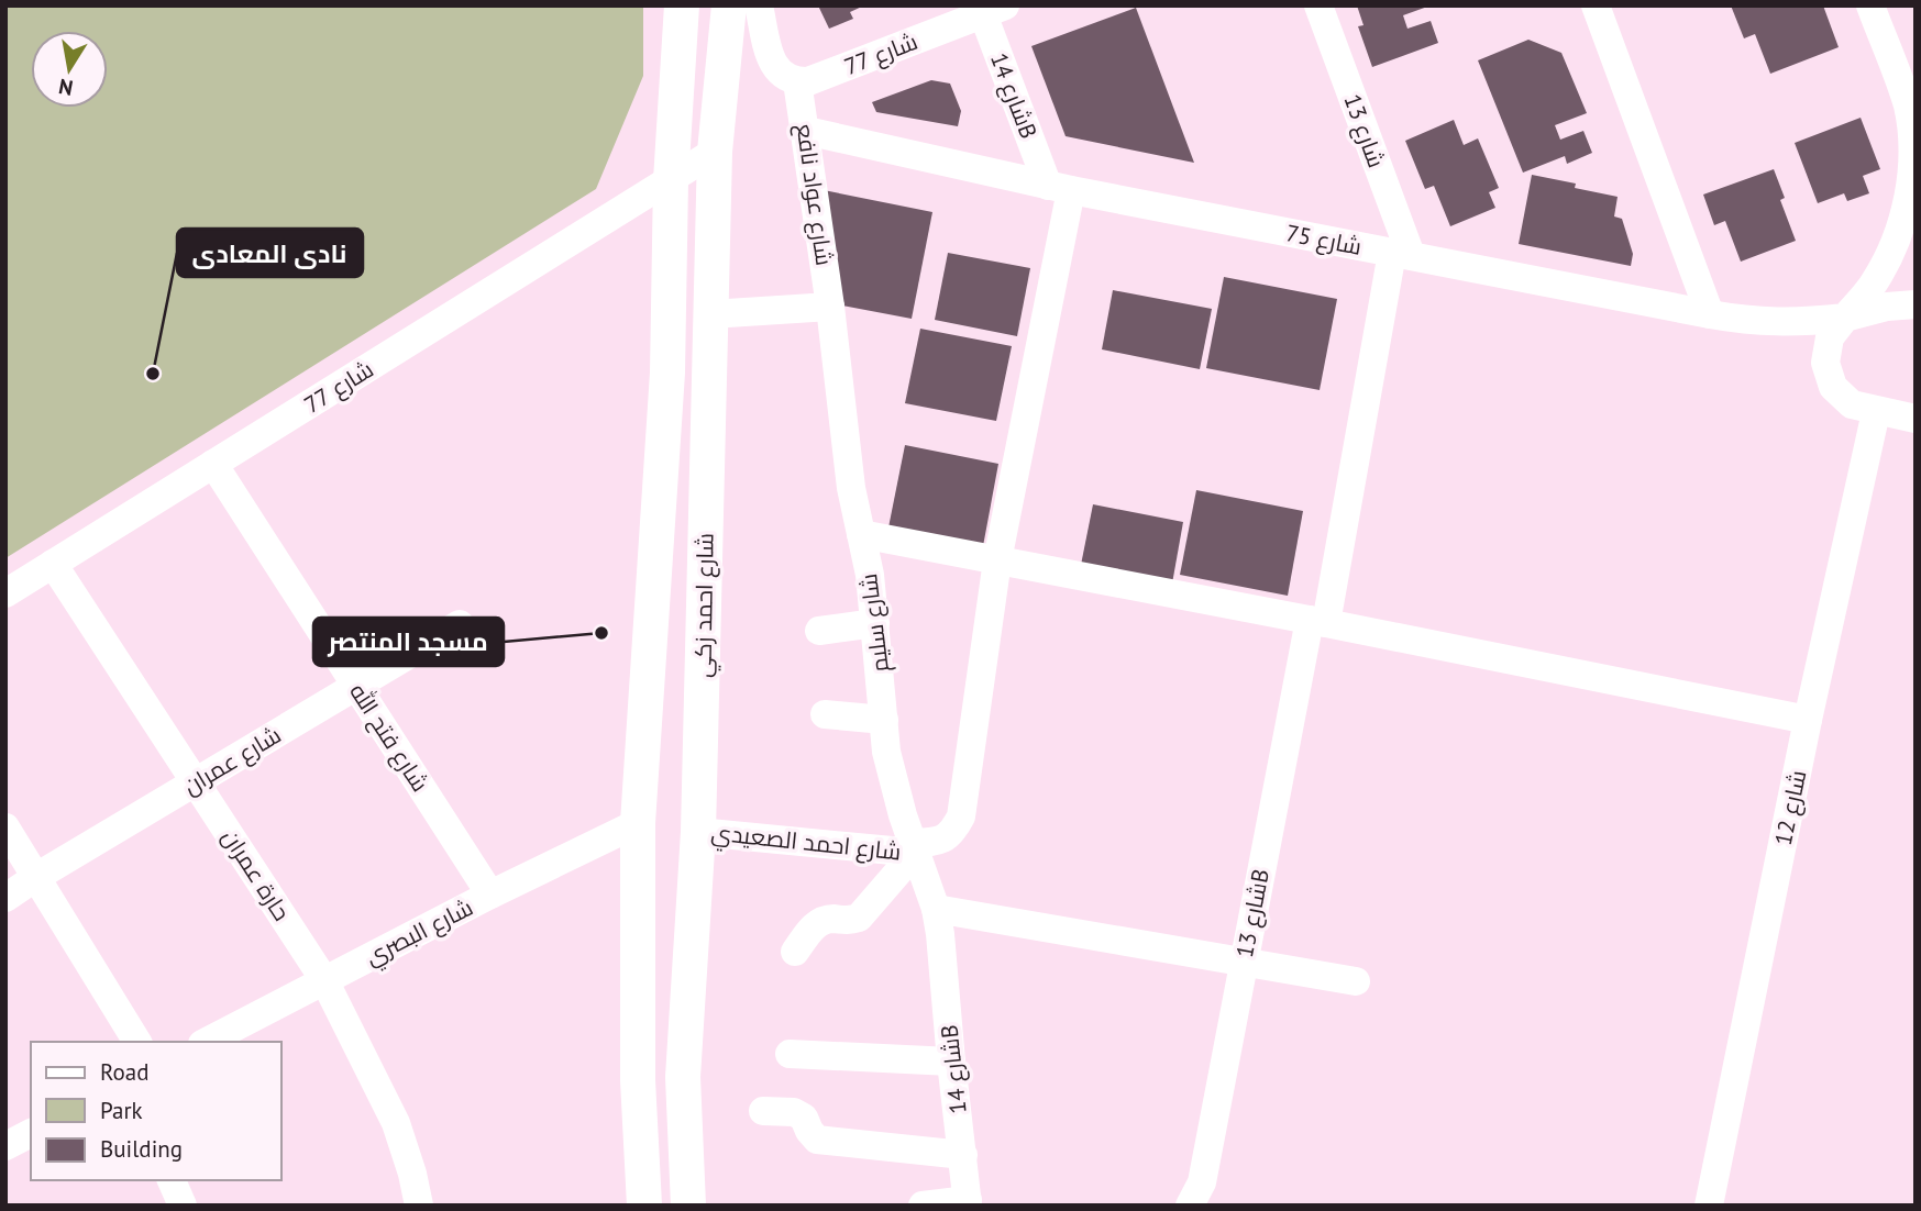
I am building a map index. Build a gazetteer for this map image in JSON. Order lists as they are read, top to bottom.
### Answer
{
  "streets": {
    "street": [
      "شارع 77",
      "شارع 14B",
      "شارع 13",
      "شارع عواد نافع",
      "شارع 75",
      "شارع احمد زكي",
      "شارع سليم",
      "شارع فتح الله",
      "شارع عمران",
      "شارع 12",
      "شارع احمد الصعيدي",
      "حارة عمران",
      "شارع 13B",
      "شارع البصري"
    ]
  },
  "crossings": [
    ["شارع 77", "شارع 14B"],
    ["شارع 77", "شارع عواد نافع"],
    ["شارع 77", "شارع احمد زكي"],
    ["شارع 77", "شارع فتح الله"],
    ["شارع 77", "حارة عمران"],
    ["شارع 14B", "شارع 75"],
    ["شارع 14B", "شارع سليم"],
    ["شارع 14B", "شارع احمد الصعيدي"],
    ["شارع 13", "شارع 75"],
    ["شارع 13", "شارع 13B"],
    ["شارع عواد نافع", "شارع 75"],
    ["شارع عواد نافع", "شارع سليم"],
    ["شارع 75", "شارع احمد الصعيدي"],
    ["شارع 75", "شارع 13B"],
    ["شارع احمد زكي", "شارع احمد الصعيدي"],
    ["شارع احمد زكي", "شارع البصري"],
    ["شارع سليم", "شارع احمد الصعيدي"],
    ["شارع فتح الله", "شارع عمران"],
    ["شارع فتح الله", "شارع البصري"],
    ["شارع عمران", "حارة عمران"],
    ["حارة عمران", "شارع البصري"]
  ],
  "places": ["نادى المعادى", "مسجد المنتصر"],
  "legend": ["Road", "Park", "Building"],
  "north": "bottom"
}
